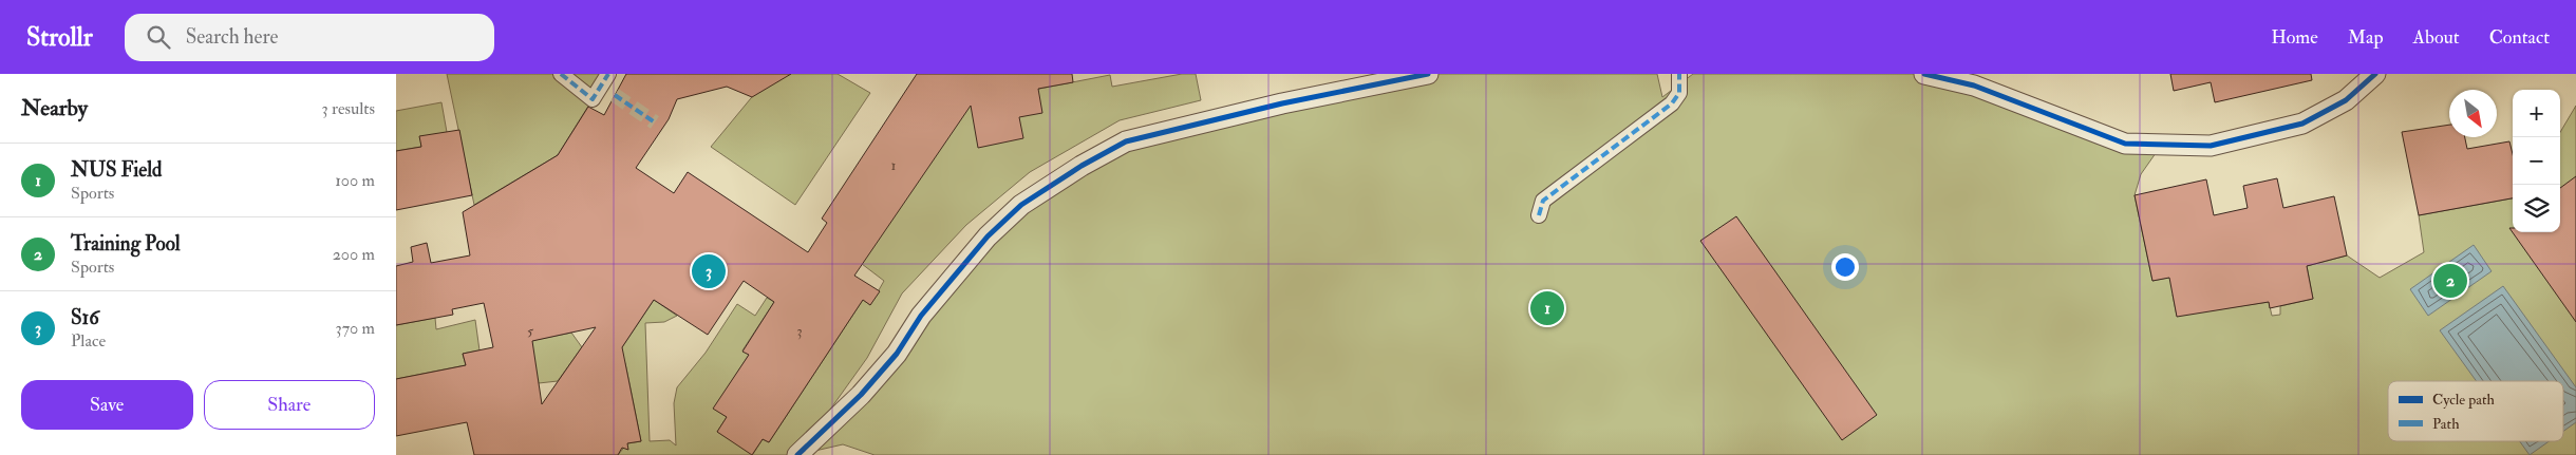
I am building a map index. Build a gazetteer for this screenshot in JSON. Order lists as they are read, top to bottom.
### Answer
{
  "house_numbers": ["1", "5", "3"],
  "legend": ["Cycle path", "Path"],
  "north": "bottom right",
  "page": {
    "header": "Strollr",
    "search": "Search here",
    "nav": [
      "Home",
      "Map",
      "About",
      "Contact"
    ],
    "heading": ["Nearby", "3 results"],
    "map_buttons": ["+", "−"],
    "list": [
      {
        "mark": "1",
        "name": "NUS Field",
        "note": "Sports",
        "value": "100 m"
      },
      {
        "mark": "2",
        "name": "Training Pool",
        "note": "Sports",
        "value": "200 m"
      },
      {
        "mark": "3",
        "name": "S16",
        "note": "Place",
        "value": "370 m"
      }
    ],
    "pins": ["3", "2", "1"],
    "buttons": ["Save", "Share"]
  }
}
